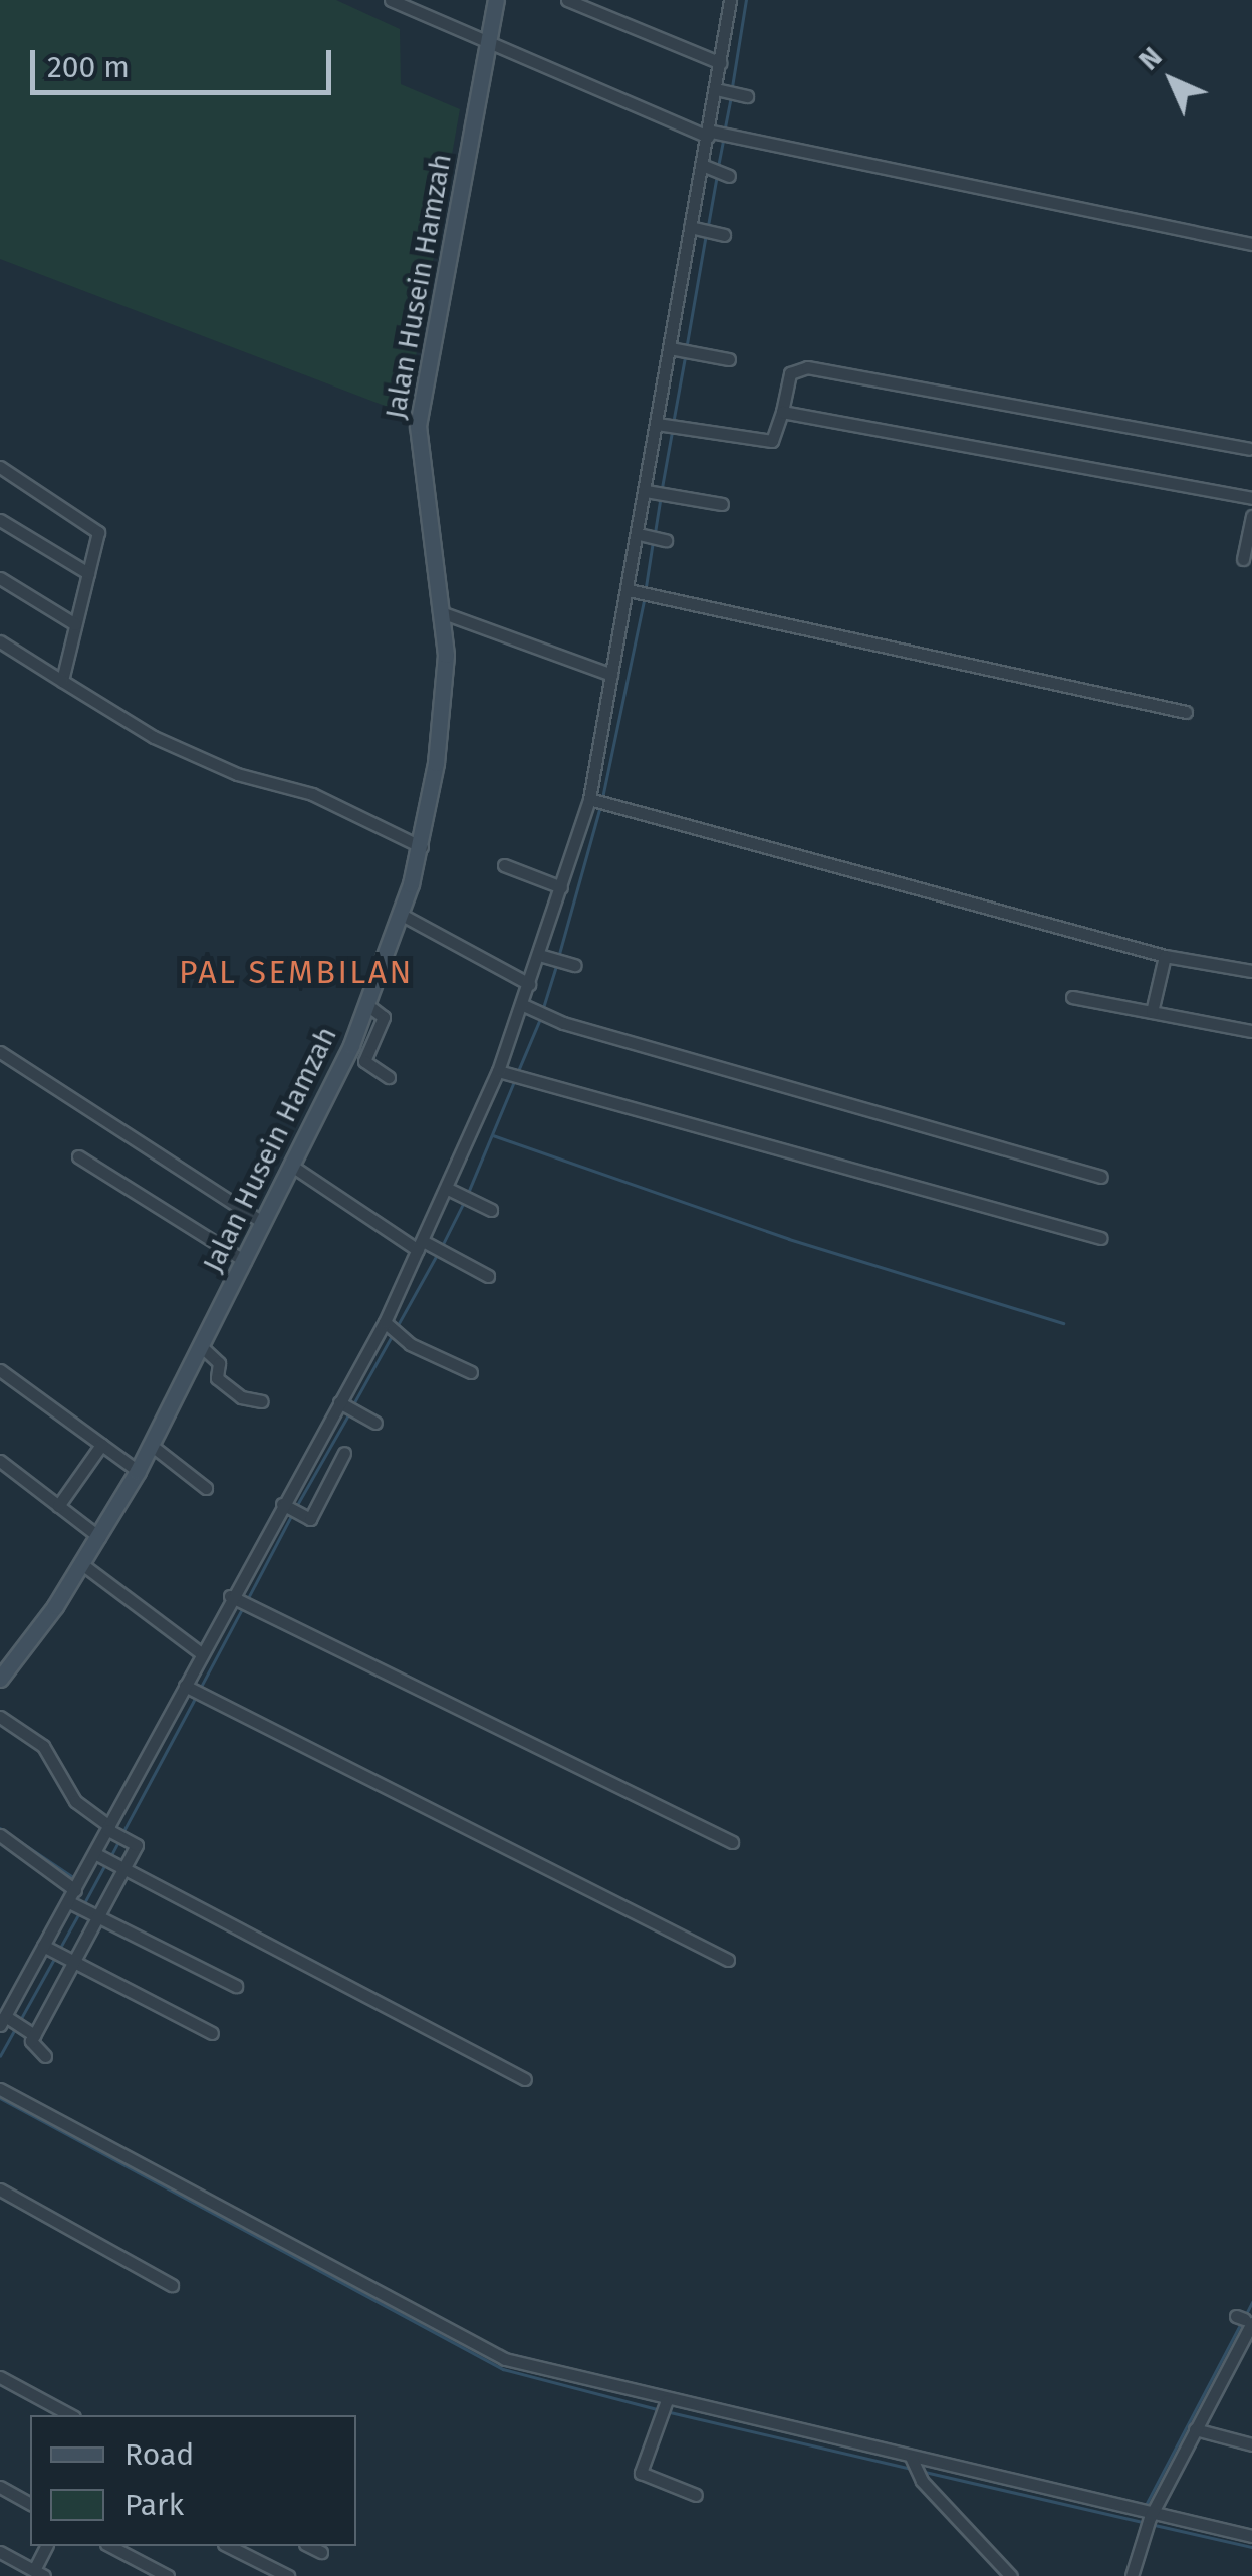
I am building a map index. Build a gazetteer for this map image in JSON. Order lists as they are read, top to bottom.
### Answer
{
  "streets": {
    "street": ["Jalan Husein Hamzah"]
  },
  "districts": ["PAL SEMBILAN"],
  "legend": ["Road", "Park"],
  "scale_bar": "200 m",
  "north": "top left"
}
